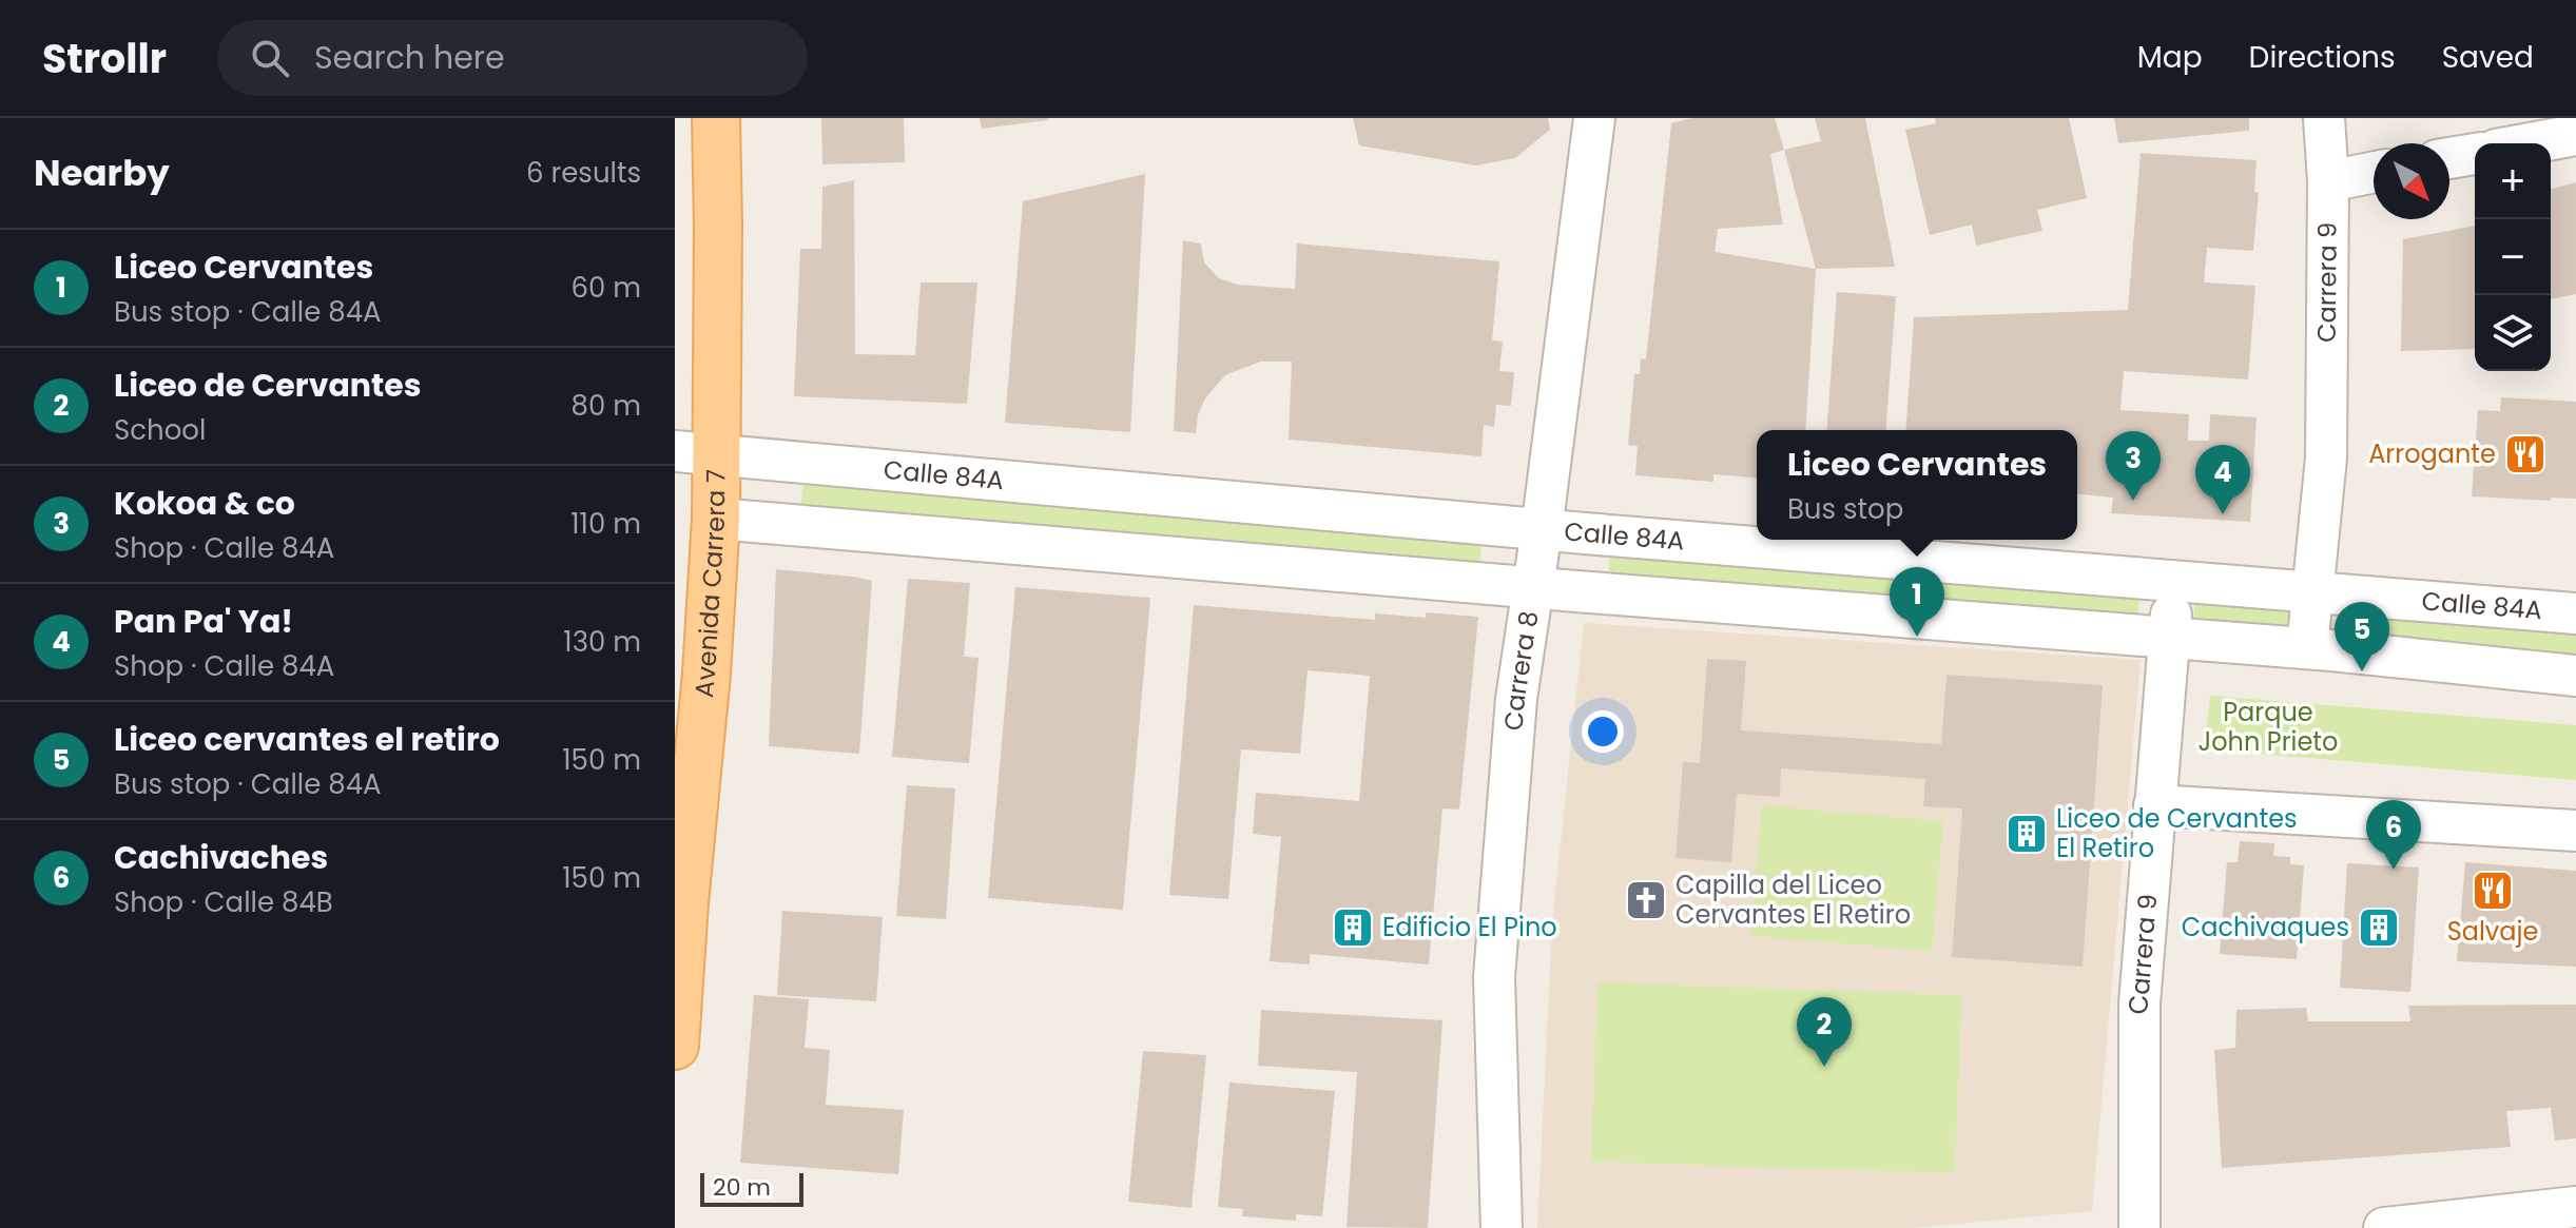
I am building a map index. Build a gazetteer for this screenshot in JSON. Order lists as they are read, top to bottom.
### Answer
{
  "streets": {
    "main road": ["Avenida Carrera 7"],
    "street": ["Carrera 9", "Calle 84A", "Carrera 8"]
  },
  "crossings": [
    ["Carrera 9", "Calle 84A"],
    ["Calle 84A", "Avenida Carrera 7"],
    ["Calle 84A", "Carrera 8"]
  ],
  "parks": ["Parque John Prieto"],
  "places": {
    "restaurant": ["Arrogante", "Salvaje"],
    "building": ["Liceo de Cervantes El Retiro", "Edificio El Pino", "Cachivaques"],
    "church": ["Capilla del Liceo Cervantes El Retiro"]
  },
  "scale_bar": "20 m",
  "north": "bottom right",
  "page": {
    "header": "Strollr",
    "search": "Search here",
    "nav": ["Map", "Directions", "Saved"],
    "heading": ["Nearby", "6 results"],
    "map_buttons": ["+", "−"],
    "list": [
      {
        "mark": "1",
        "name": "Liceo Cervantes",
        "note": "Bus stop · Calle 84A",
        "value": "60 m"
      },
      {
        "mark": "2",
        "name": "Liceo de Cervantes",
        "note": "School",
        "value": "80 m"
      },
      {
        "mark": "3",
        "name": "Kokoa & co",
        "note": "Shop · Calle 84A",
        "value": "110 m"
      },
      {
        "mark": "4",
        "name": "Pan Pa' Ya!",
        "note": "Shop · Calle 84A",
        "value": "130 m"
      },
      {
        "mark": "5",
        "name": "Liceo cervantes el retiro",
        "note": "Bus stop · Calle 84A",
        "value": "150 m"
      },
      {
        "mark": "6",
        "name": "Cachivaches",
        "note": "Shop · Calle 84B",
        "value": "150 m"
      }
    ],
    "popup": ["Liceo Cervantes", "Bus stop"],
    "pins": [
      "3",
      "4",
      "1",
      "5",
      "6",
      "2"
    ],
    "scale": "20 m"
  }
}
